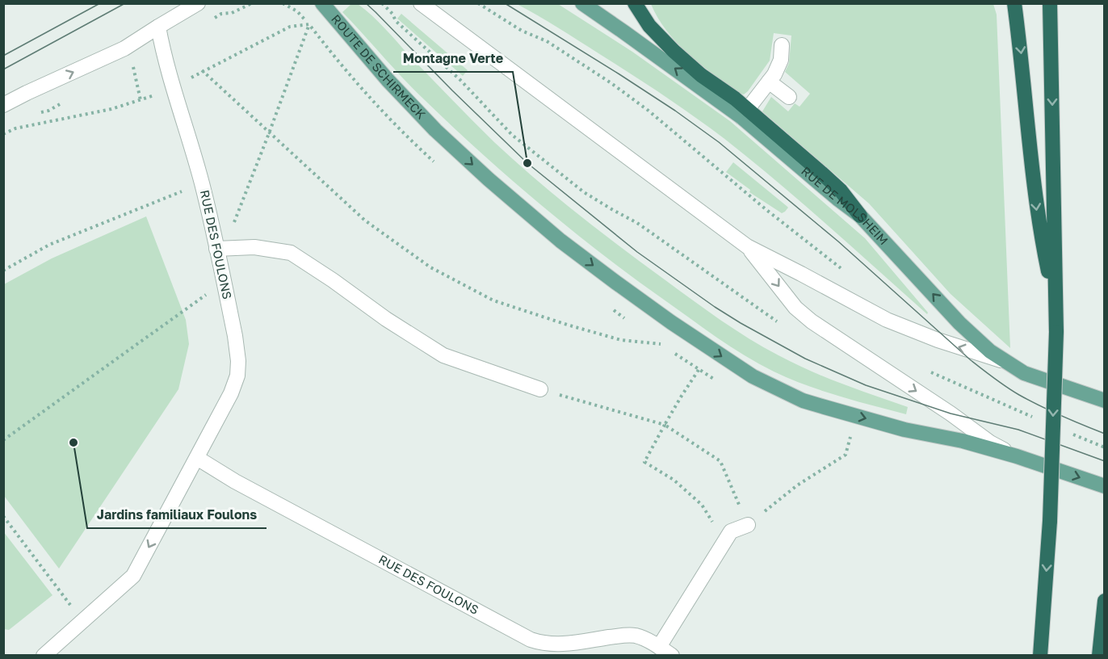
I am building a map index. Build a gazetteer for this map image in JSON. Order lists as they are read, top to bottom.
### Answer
{
  "streets": {
    "main road": ["ROUTE DE SCHIRMECK", "RUE DE MOLSHEIM"],
    "street": ["RUE DES FOULONS"]
  },
  "one_way": ["ROUTE DE SCHIRMECK", "RUE DE MOLSHEIM"],
  "places": ["Montagne Verte", "Jardins familiaux Foulons"]
}
